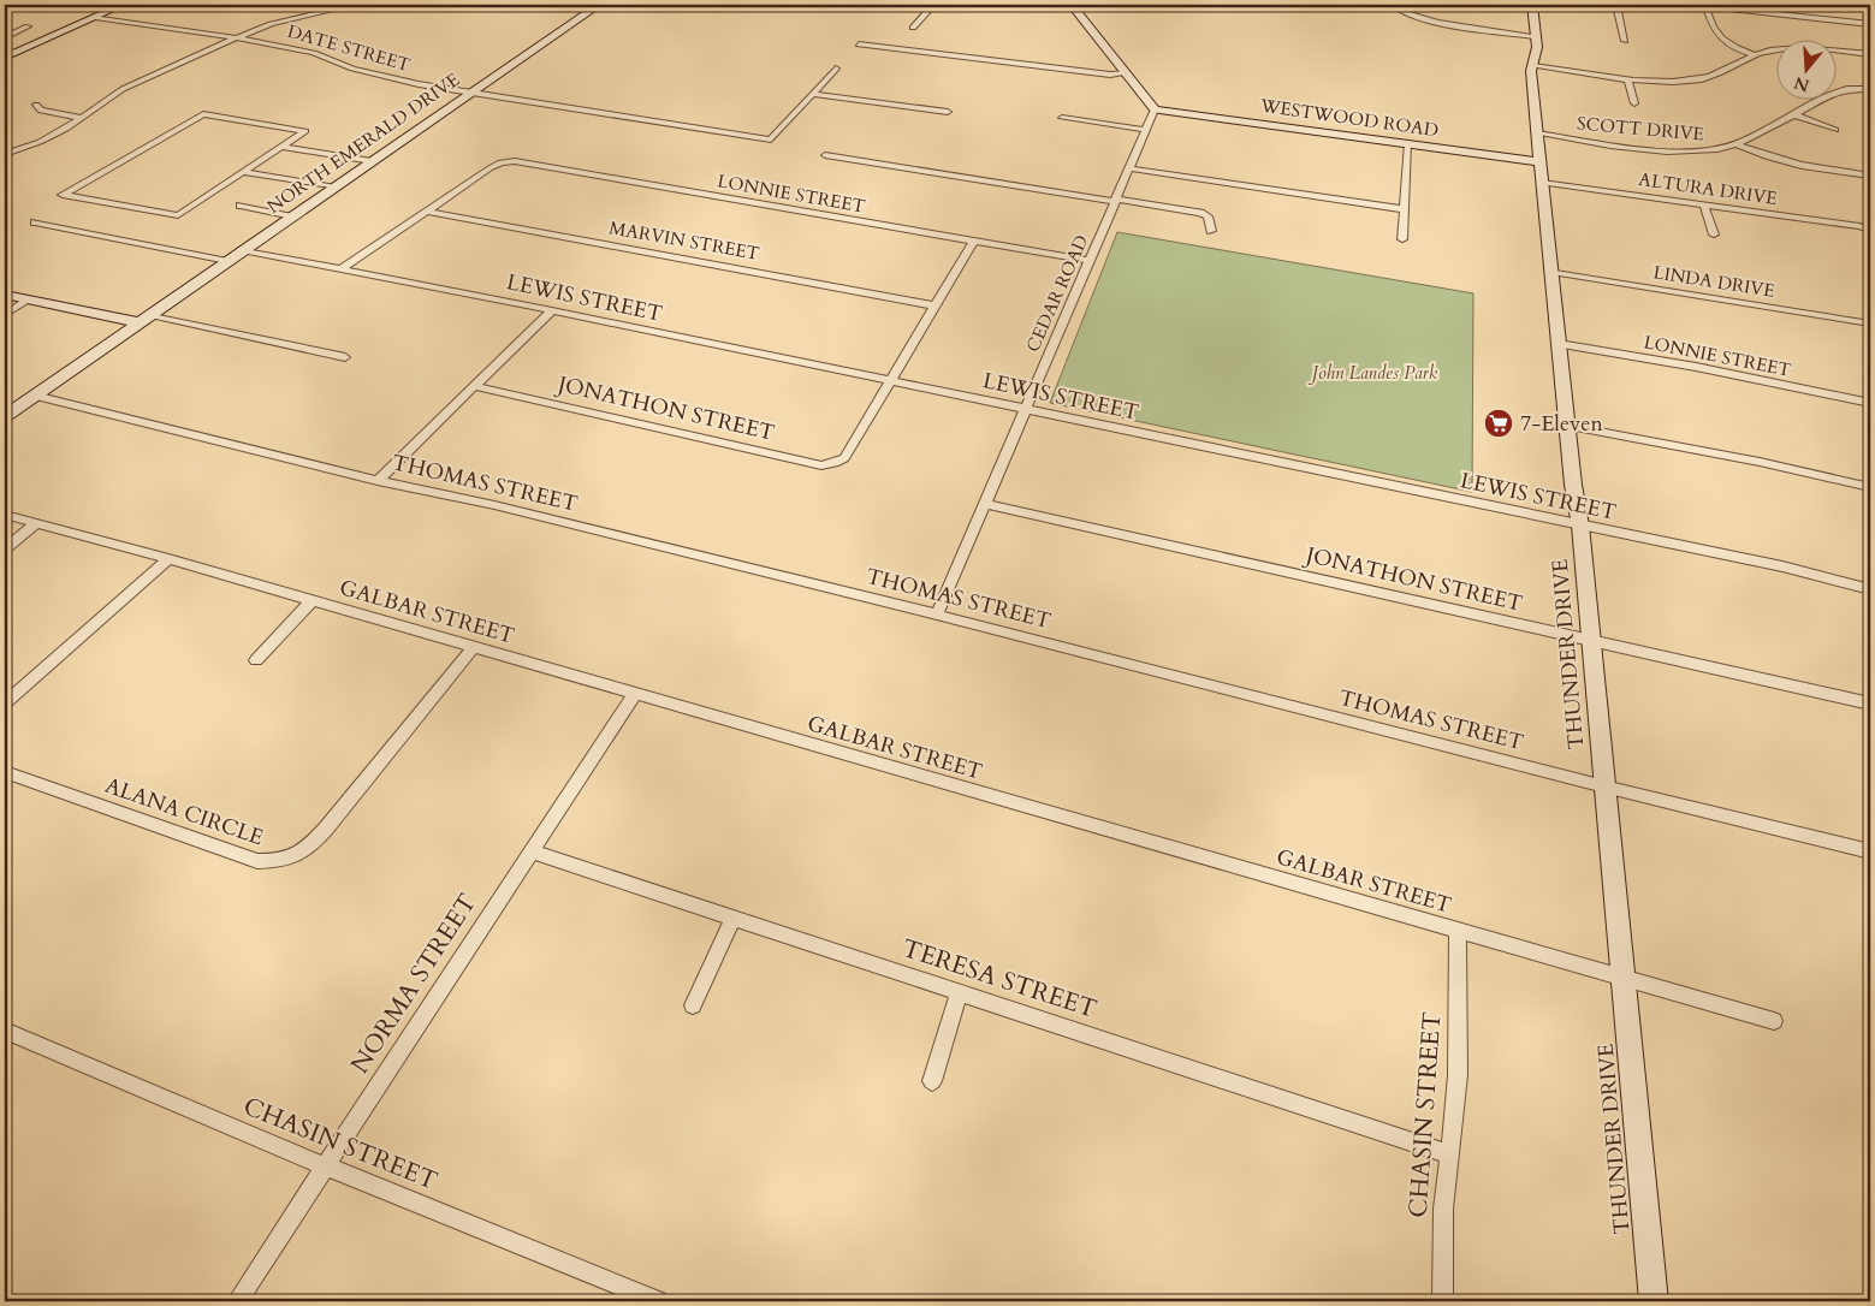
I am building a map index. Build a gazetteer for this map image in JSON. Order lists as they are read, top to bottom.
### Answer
{
  "streets": {
    "street": [
      "DATE STREET",
      "WESTWOOD ROAD",
      "SCOTT DRIVE",
      "NORTH EMERALD DRIVE",
      "ALTURA DRIVE",
      "LONNIE STREET",
      "MARVIN STREET",
      "LINDA DRIVE",
      "CEDAR ROAD",
      "LEWIS STREET",
      "JONATHON STREET",
      "THOMAS STREET",
      "GALBAR STREET",
      "THUNDER DRIVE",
      "ALANA CIRCLE",
      "TERESA STREET",
      "NORMA STREET",
      "CHASIN STREET"
    ]
  },
  "crossings": [
    ["DATE STREET", "NORTH EMERALD DRIVE"],
    ["WESTWOOD ROAD", "CEDAR ROAD"],
    ["WESTWOOD ROAD", "THUNDER DRIVE"],
    ["SCOTT DRIVE", "THUNDER DRIVE"],
    ["NORTH EMERALD DRIVE", "LEWIS STREET"],
    ["NORTH EMERALD DRIVE", "THOMAS STREET"],
    ["ALTURA DRIVE", "THUNDER DRIVE"],
    ["LONNIE STREET", "MARVIN STREET"],
    ["LONNIE STREET", "CEDAR ROAD"],
    ["LONNIE STREET", "THUNDER DRIVE"],
    ["LINDA DRIVE", "THUNDER DRIVE"],
    ["CEDAR ROAD", "LEWIS STREET"],
    ["CEDAR ROAD", "JONATHON STREET"],
    ["CEDAR ROAD", "THOMAS STREET"],
    ["LEWIS STREET", "JONATHON STREET"],
    ["LEWIS STREET", "THUNDER DRIVE"],
    ["JONATHON STREET", "THUNDER DRIVE"],
    ["THOMAS STREET", "THUNDER DRIVE"],
    ["GALBAR STREET", "THUNDER DRIVE"],
    ["GALBAR STREET", "ALANA CIRCLE"],
    ["GALBAR STREET", "NORMA STREET"],
    ["GALBAR STREET", "CHASIN STREET"],
    ["TERESA STREET", "NORMA STREET"],
    ["TERESA STREET", "CHASIN STREET"],
    ["NORMA STREET", "CHASIN STREET"]
  ],
  "parks": ["John Landes Park"],
  "places": {
    "supermarket": ["7-Eleven"]
  },
  "north": "bottom"
}
